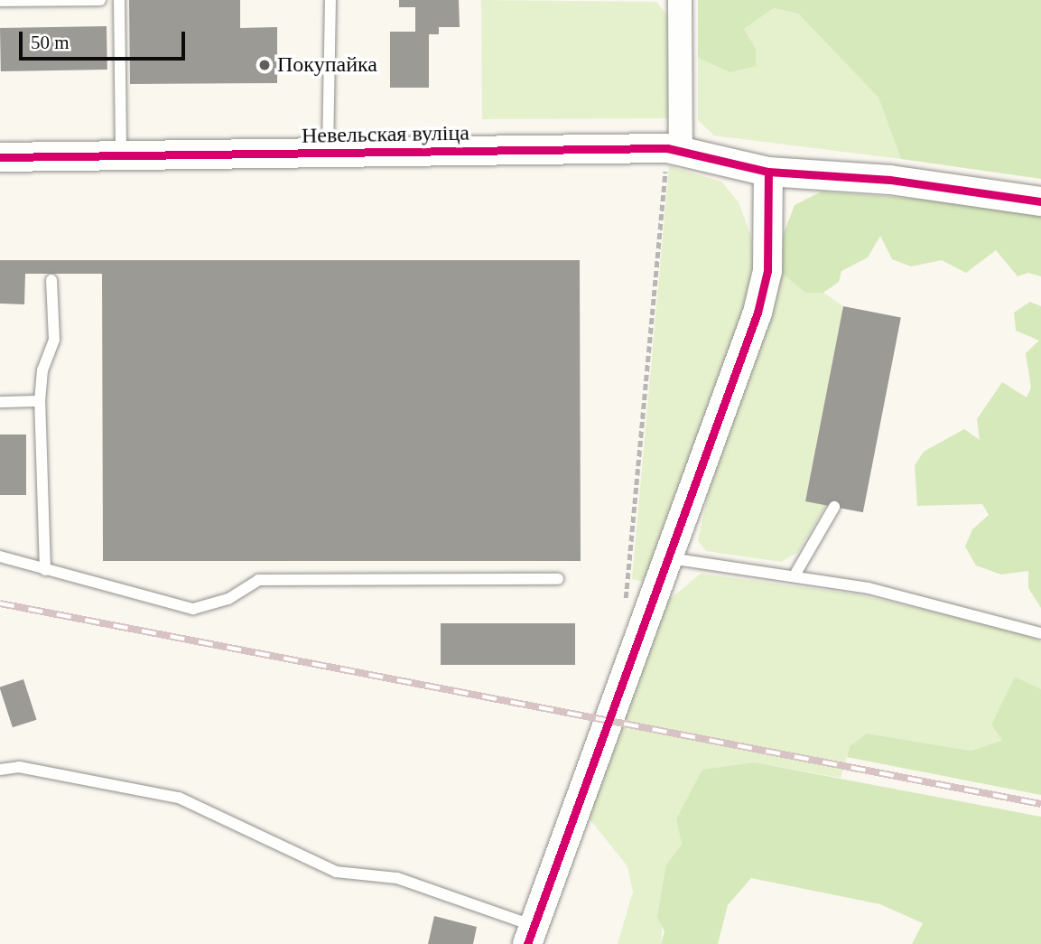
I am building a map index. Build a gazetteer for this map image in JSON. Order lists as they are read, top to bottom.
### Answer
{
  "streets": {
    "street": ["Невельская вуліца"]
  },
  "places": ["Покупайка"],
  "scale_bar": "50 m"
}
